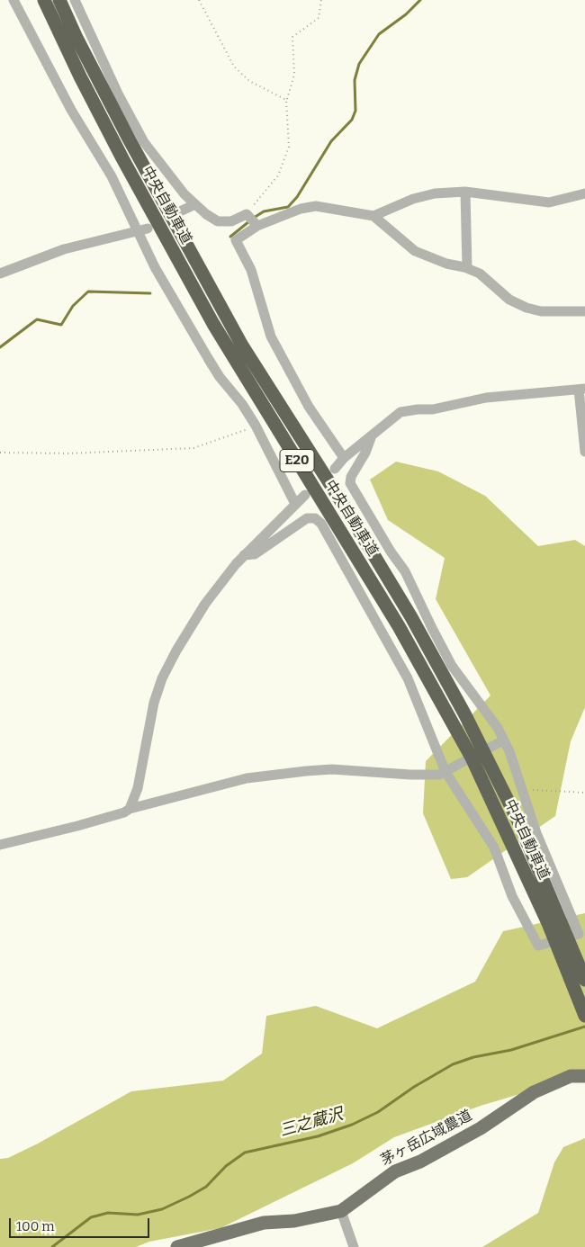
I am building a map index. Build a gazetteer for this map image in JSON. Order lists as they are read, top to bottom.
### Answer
{
  "streets": {
    "highway": ["中央自動車道", "E20"],
    "main road": ["茅ヶ岳広域農道"]
  },
  "water": ["三之蔵沢"],
  "scale_bar": "100 m"
}
